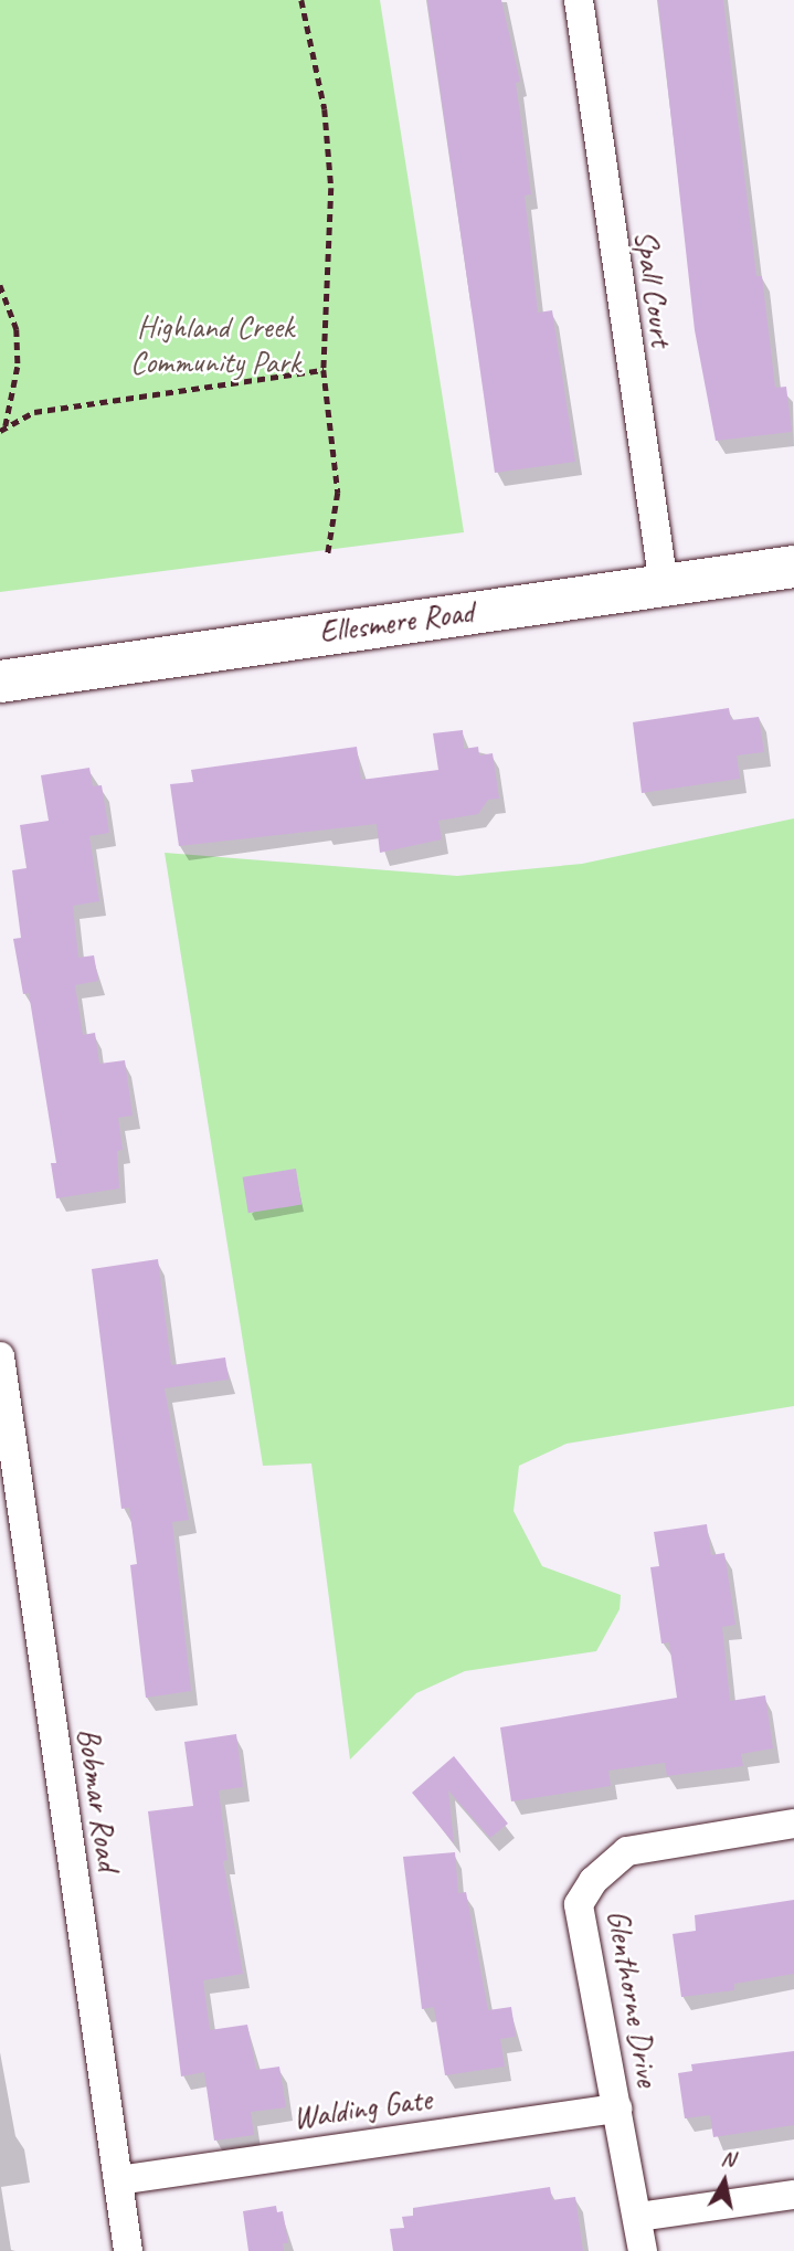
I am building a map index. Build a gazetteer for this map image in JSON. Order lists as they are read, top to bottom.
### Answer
{
  "streets": {
    "main road": ["Ellesmere Road"],
    "street": [
      "Spall Court",
      "Bobmar Road",
      "Glenthorne Drive",
      "Walding Gate"
    ]
  },
  "crossings": [
    ["Spall Court", "Ellesmere Road"],
    ["Bobmar Road", "Walding Gate"],
    ["Glenthorne Drive", "Walding Gate"]
  ],
  "parks": ["Highland Creek Community Park"],
  "north": "top"
}
